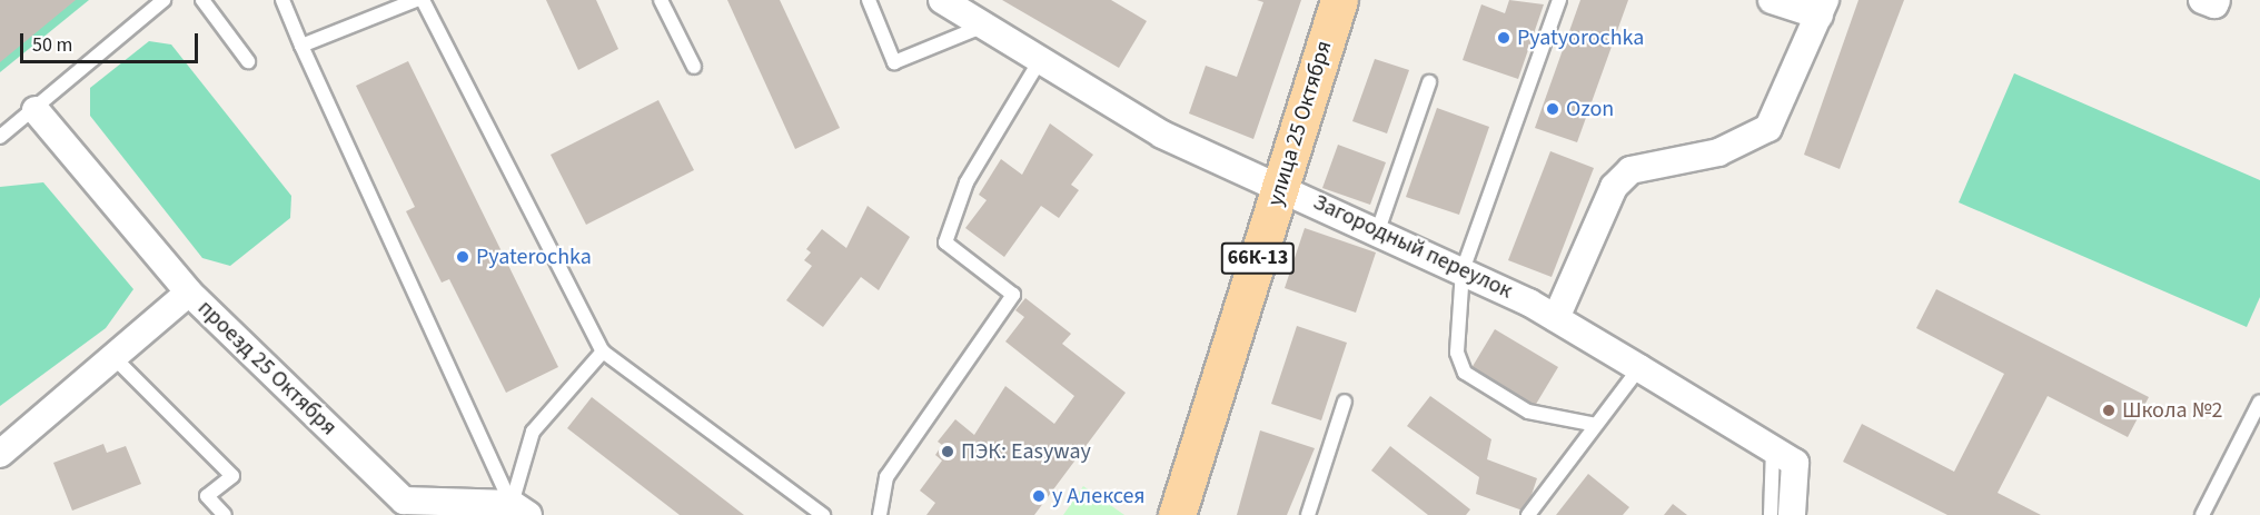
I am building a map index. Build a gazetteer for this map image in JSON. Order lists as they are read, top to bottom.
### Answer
{
  "streets": {
    "main road": ["улица 25 Октября", "66К-13"],
    "street": ["Загородный переулок", "проезд 25 Октября"]
  },
  "crossings": [
    ["улица 25 Октября", "Загородный переулок"]
  ],
  "places": [
    "Pyatyorochka",
    "Ozon",
    "Pyaterochka",
    "Школа №2",
    "ПЭК: Easyway",
    "у Алексея"
  ],
  "scale_bar": "50 m"
}
